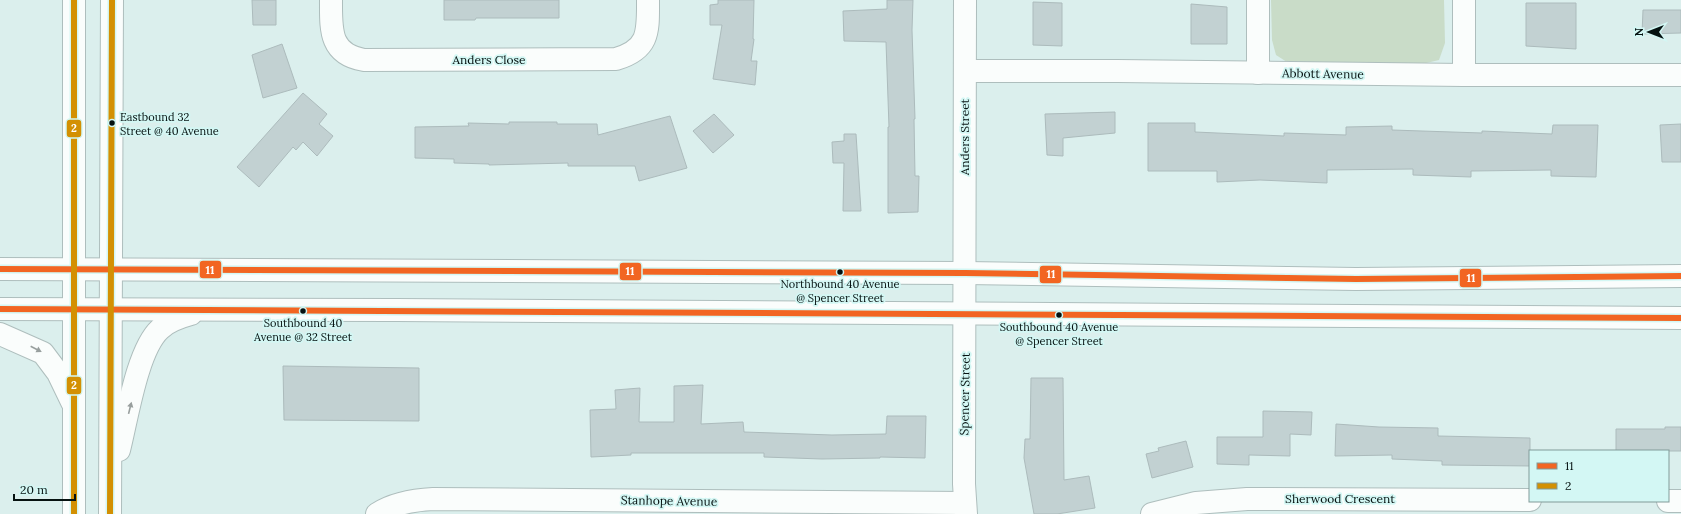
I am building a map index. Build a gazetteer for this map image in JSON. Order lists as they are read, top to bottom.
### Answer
{
  "streets": {
    "main road": [
      "Anders Close",
      "Abbott Avenue",
      "Anders Street",
      "Spencer Street",
      "Sherwood Crescent",
      "Stanhope Avenue"
    ]
  },
  "crossings": [
    ["Abbott Avenue", "Anders Street"],
    ["Anders Street", "Spencer Street"],
    ["Spencer Street", "Stanhope Avenue"]
  ],
  "places": [
    "Eastbound 32 Street @ 40 Avenue",
    "Northbound 40 Avenue @ Spencer Street",
    "Southbound 40 Avenue @ 32 Street",
    "Southbound 40 Avenue @ Spencer Street"
  ],
  "lines": ["transit line 2", "transit line 11"],
  "legend": ["11", "2"],
  "scale_bar": "20 m",
  "north": "left"
}
